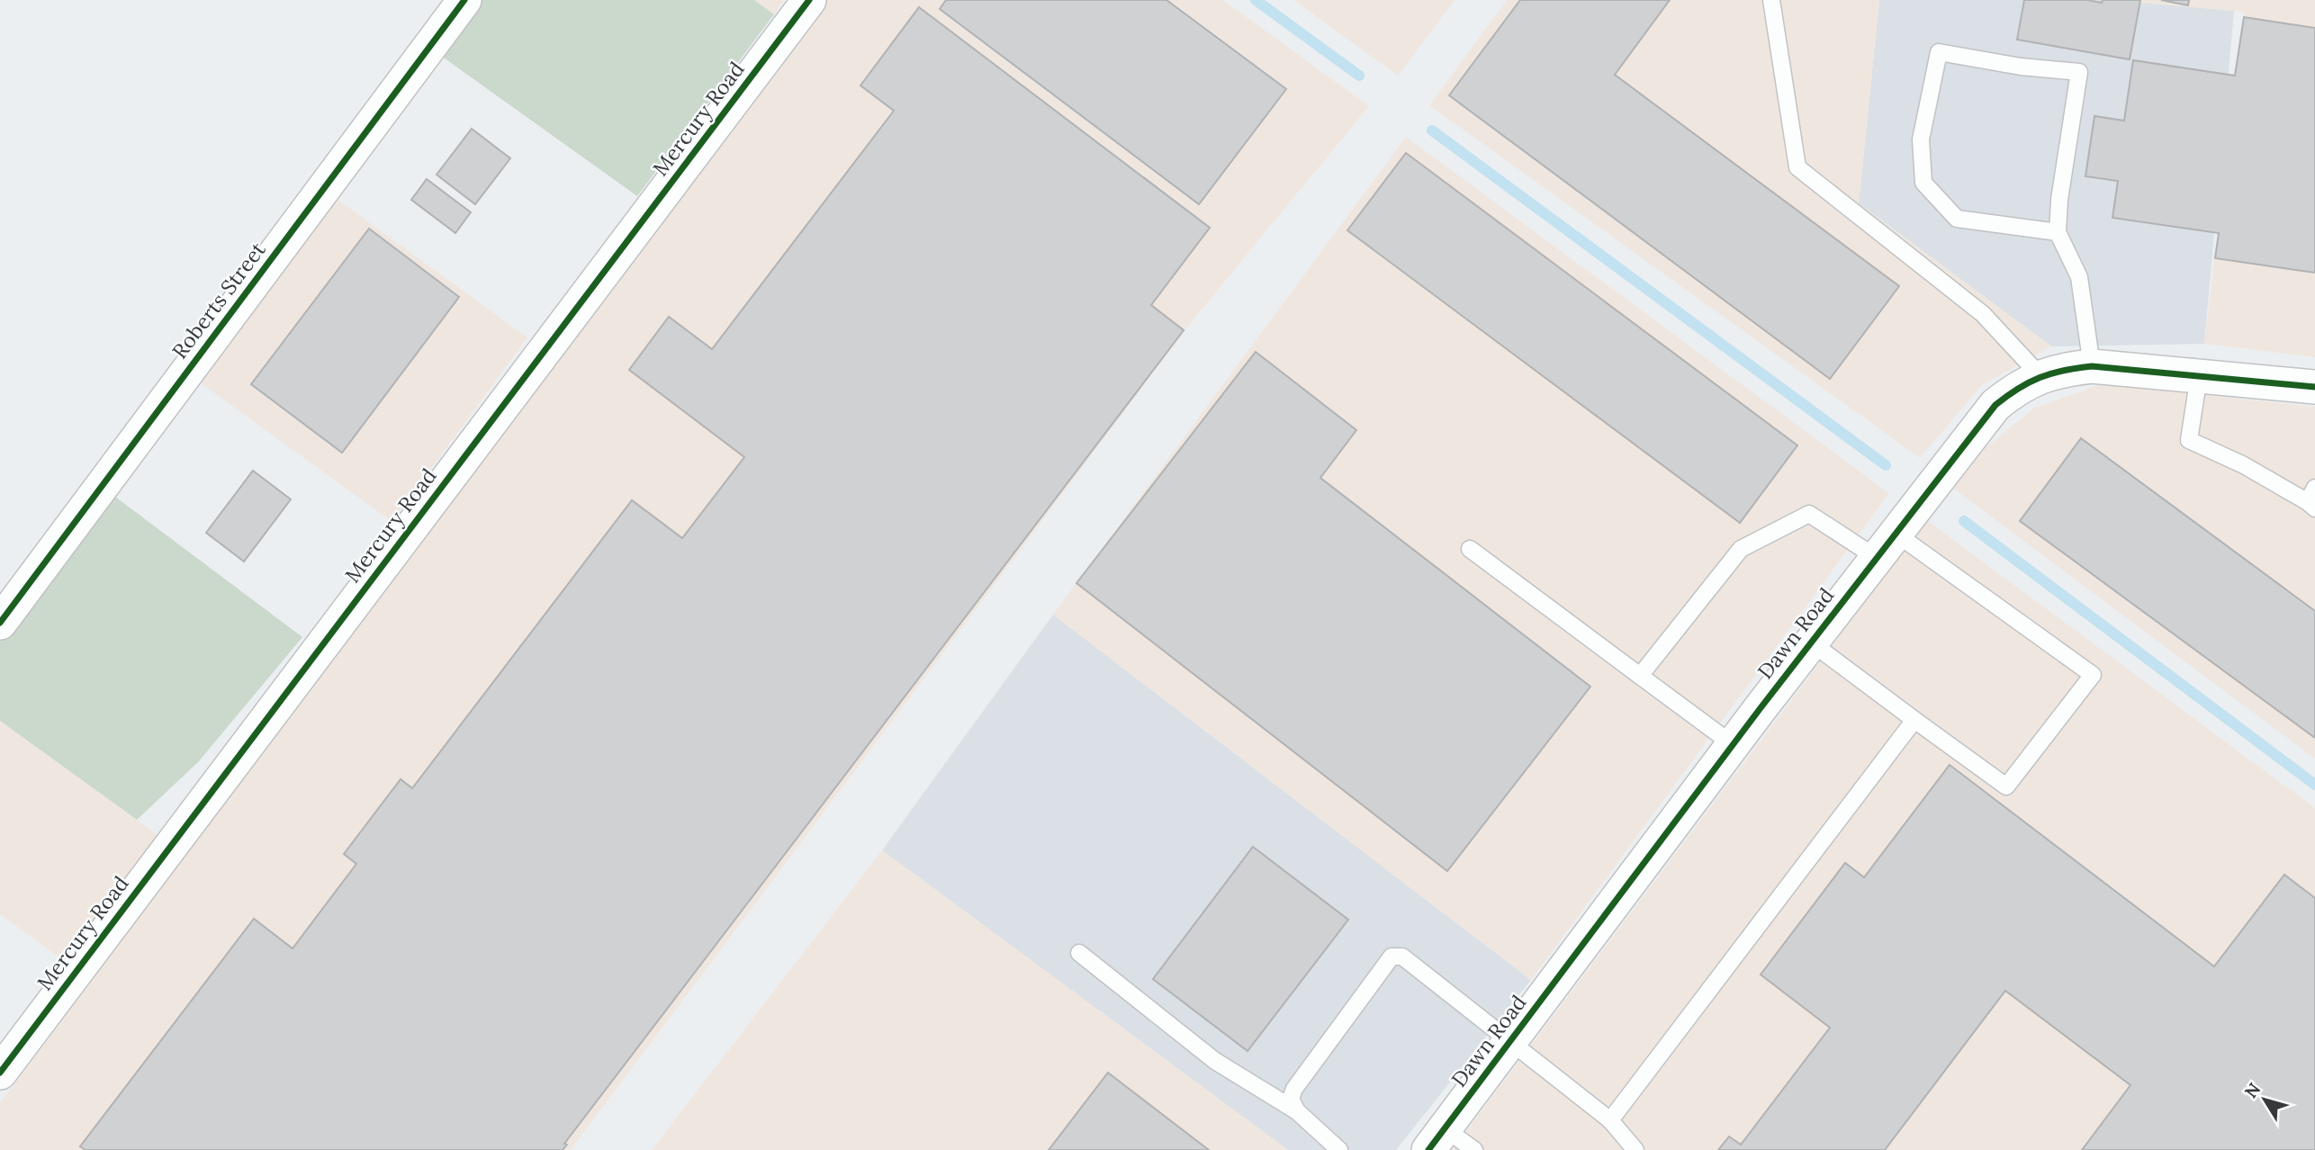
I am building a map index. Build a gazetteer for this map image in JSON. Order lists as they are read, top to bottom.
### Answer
{
  "streets": {
    "street": ["Mercury Road", "Roberts Street", "Dawn Road"]
  },
  "north": "top left"
}
